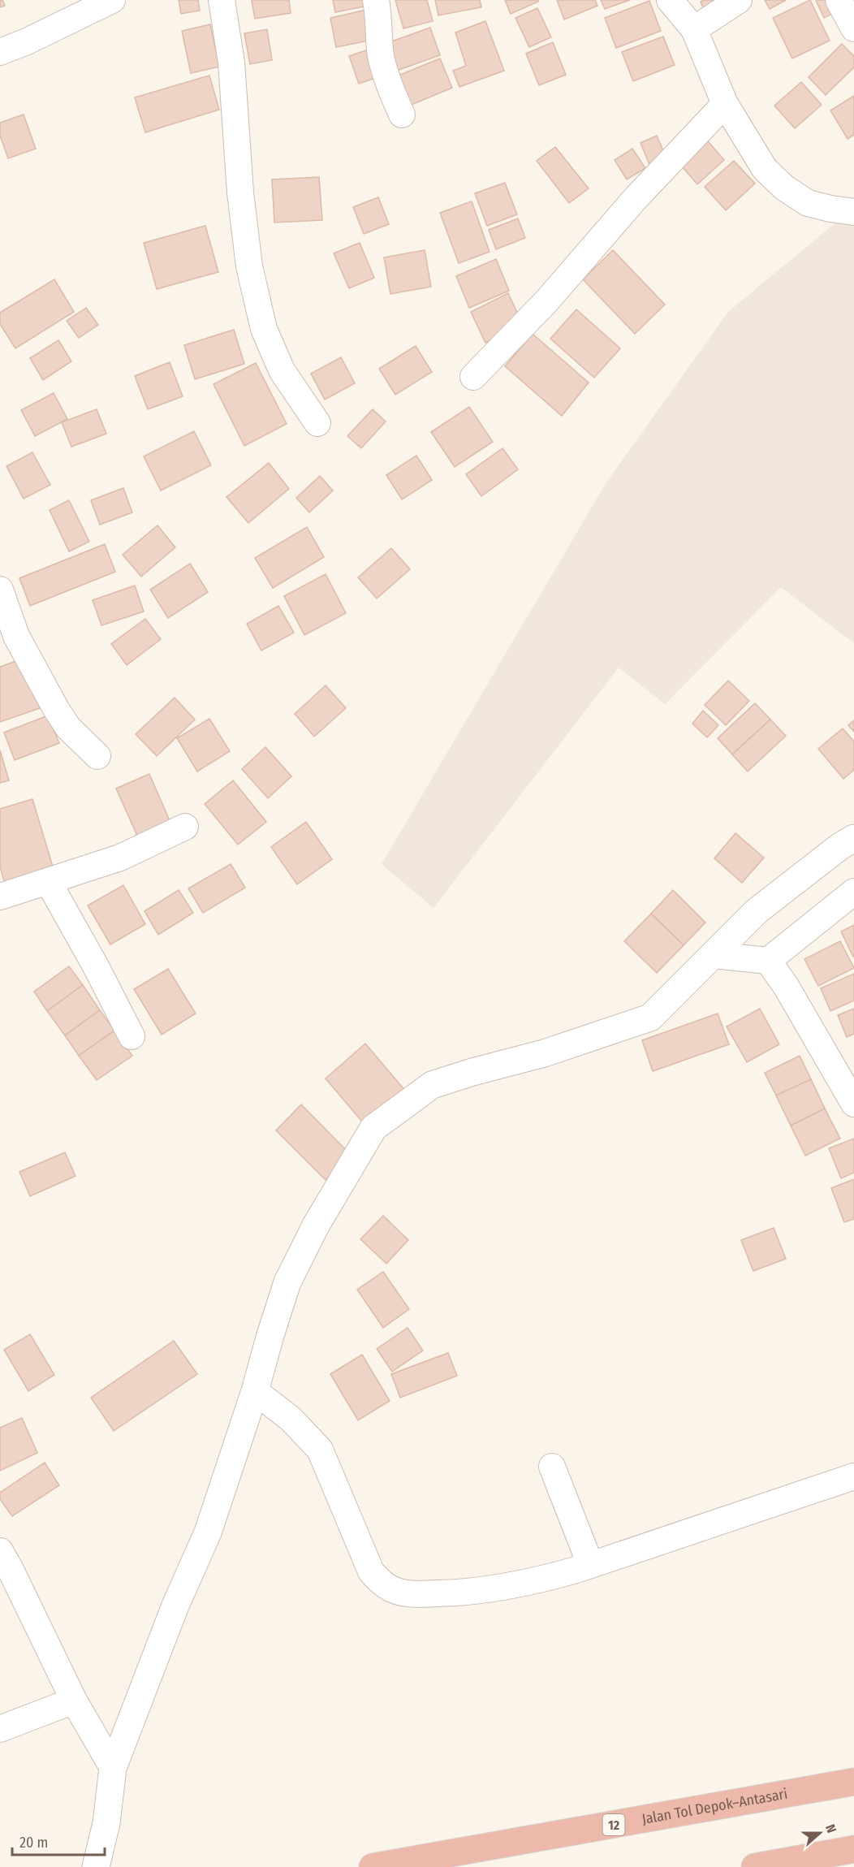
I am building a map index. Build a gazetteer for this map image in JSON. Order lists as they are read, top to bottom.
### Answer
{
  "streets": {
    "highway": ["Jalan Tol Depok–Antasari", "12"]
  },
  "scale_bar": "20 m",
  "north": "right"
}
